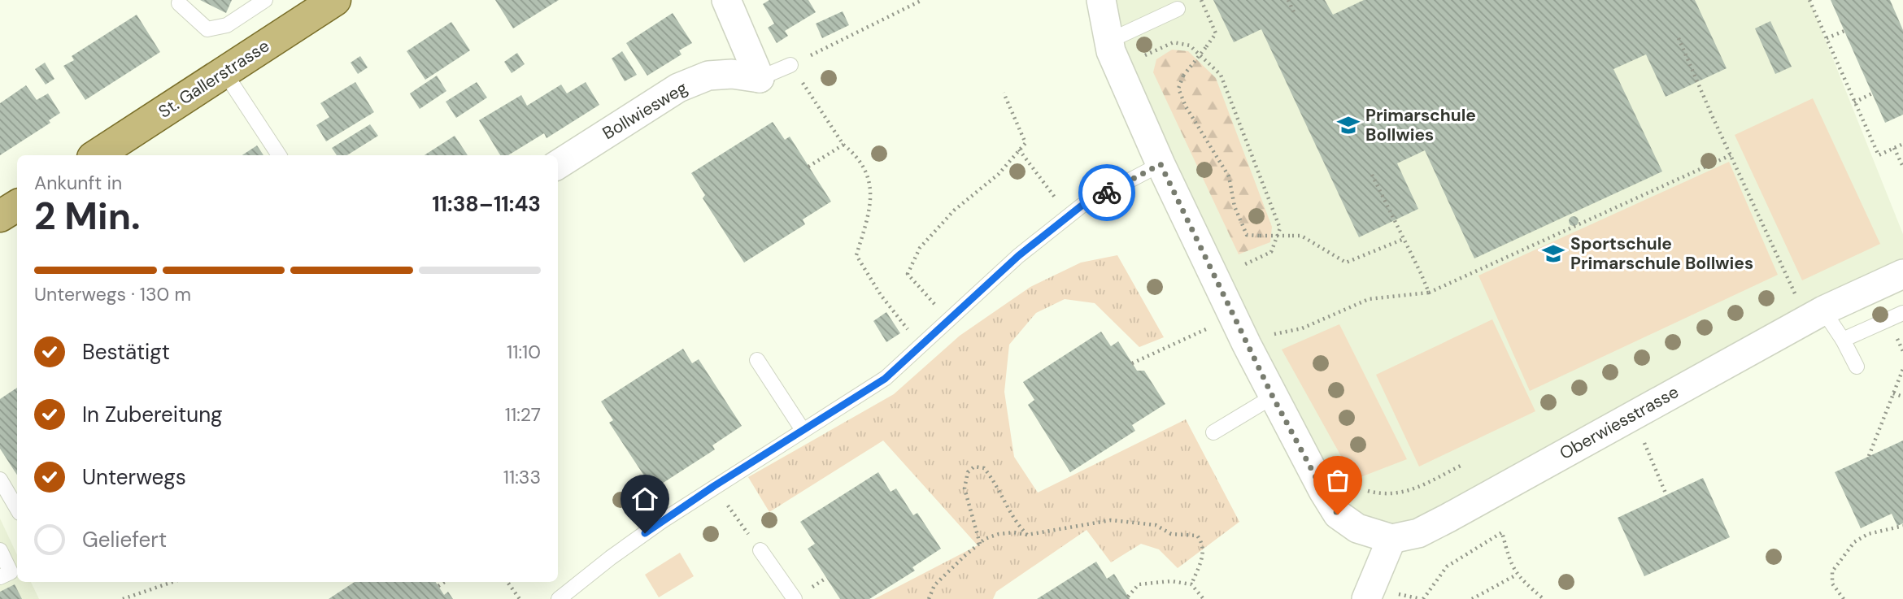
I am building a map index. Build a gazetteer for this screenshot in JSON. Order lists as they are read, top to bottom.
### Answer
{
  "streets": {
    "main road": ["St. Gallerstrasse"],
    "street": ["Bollwiesweg", "Oberwiesstrasse"]
  },
  "places": {
    "school or university": ["Primarschule Bollwies", "Sportschule Primarschule Bollwies"]
  },
  "page": {
    "heading": ["2 Min.", "Ankunft in", "11:38–11:43"],
    "bar": "Unterwegs · 130 m",
    "list": [
      ["Bestätigt", "11:10"],
      ["In Zubereitung", "11:27"],
      ["Unterwegs", "11:33"],
      "Geliefert"
    ]
  }
}
